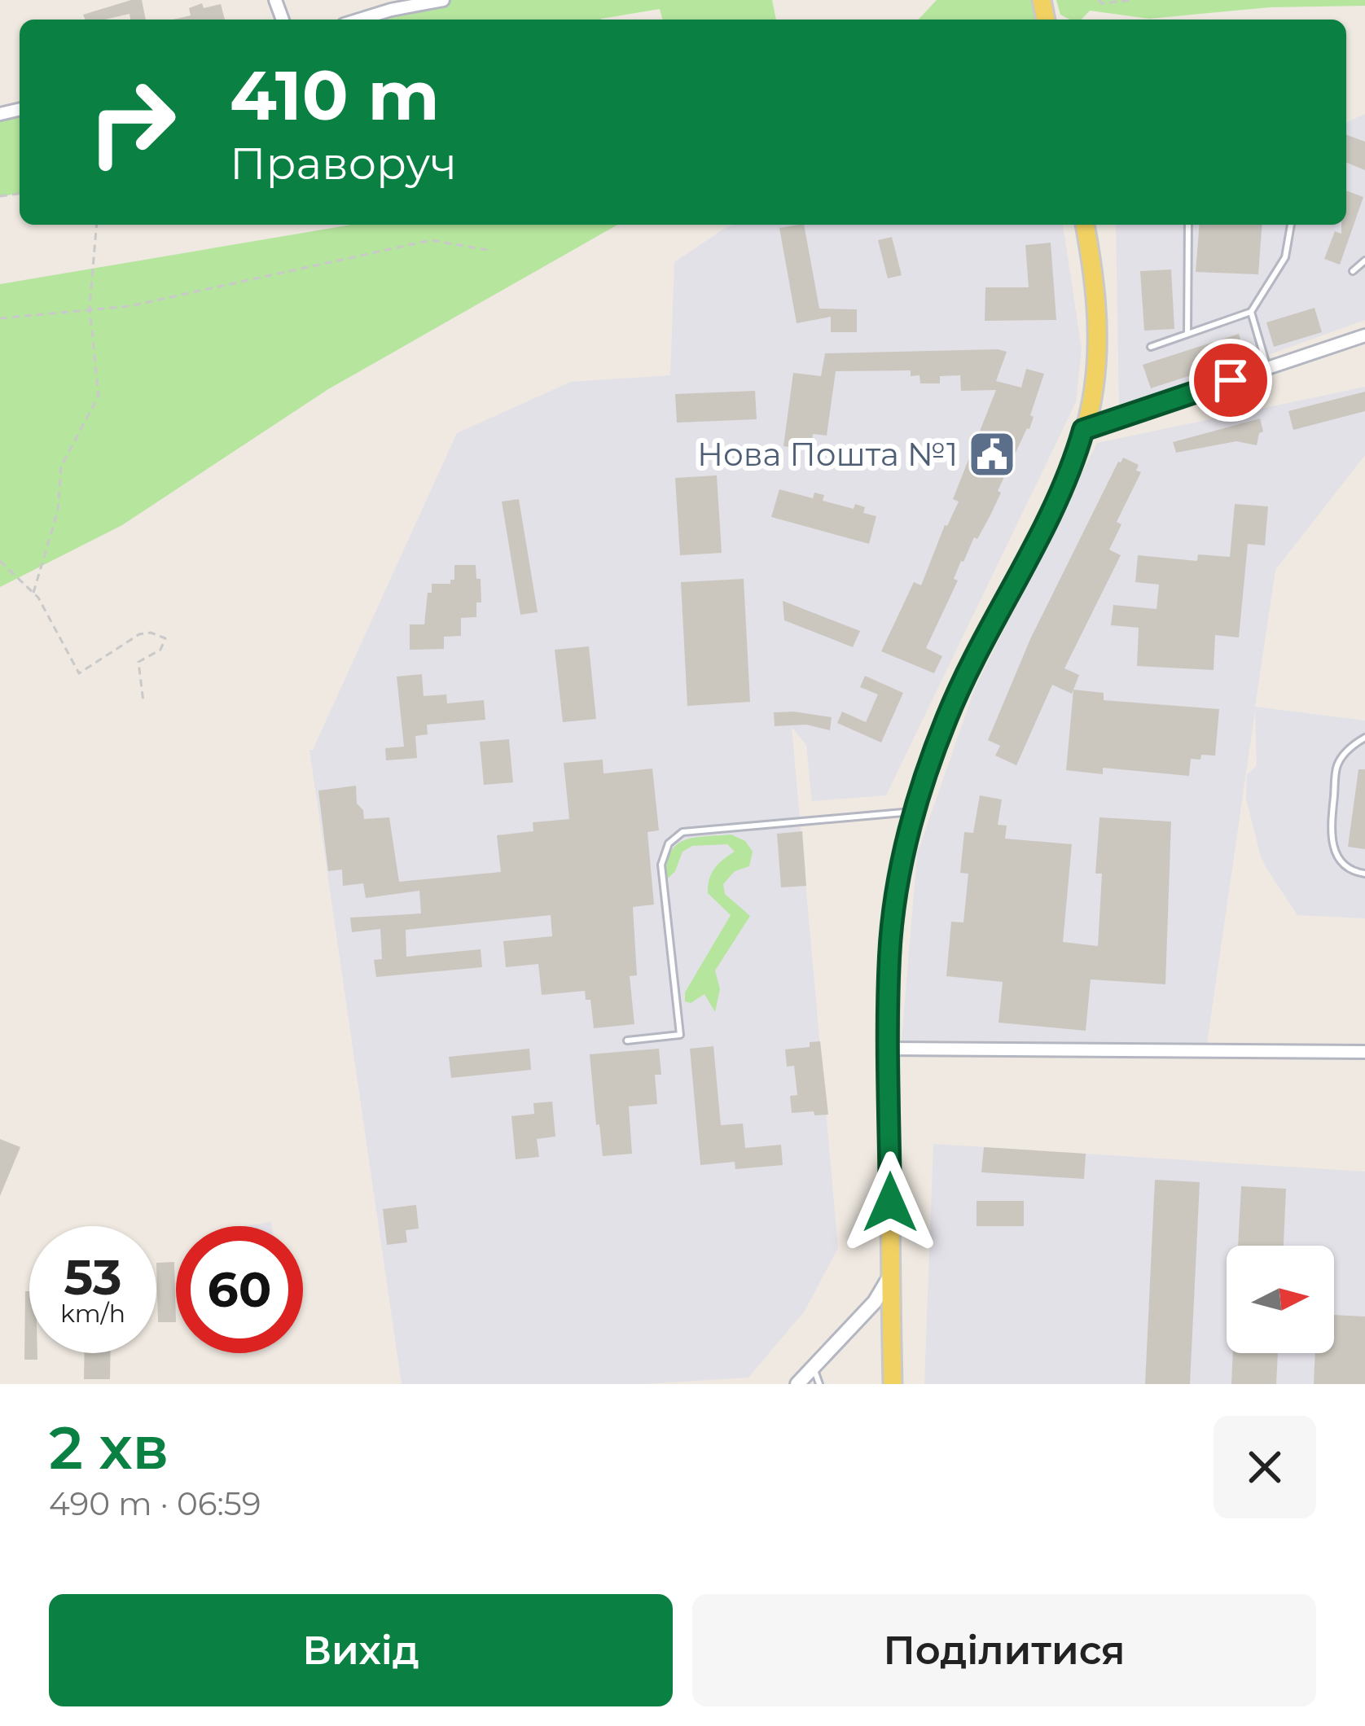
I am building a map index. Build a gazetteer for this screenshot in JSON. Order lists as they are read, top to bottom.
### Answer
{
  "places": {
    "public building": ["Нова Пошта №1"]
  },
  "north": "right",
  "page": {
    "turn": ["410 m", "Праворуч"],
    "speed": "53 km/h",
    "limit": "60",
    "heading": ["2 хв", "490 m · 06:59"],
    "buttons": ["Вихід", "Поділитися"]
  }
}
